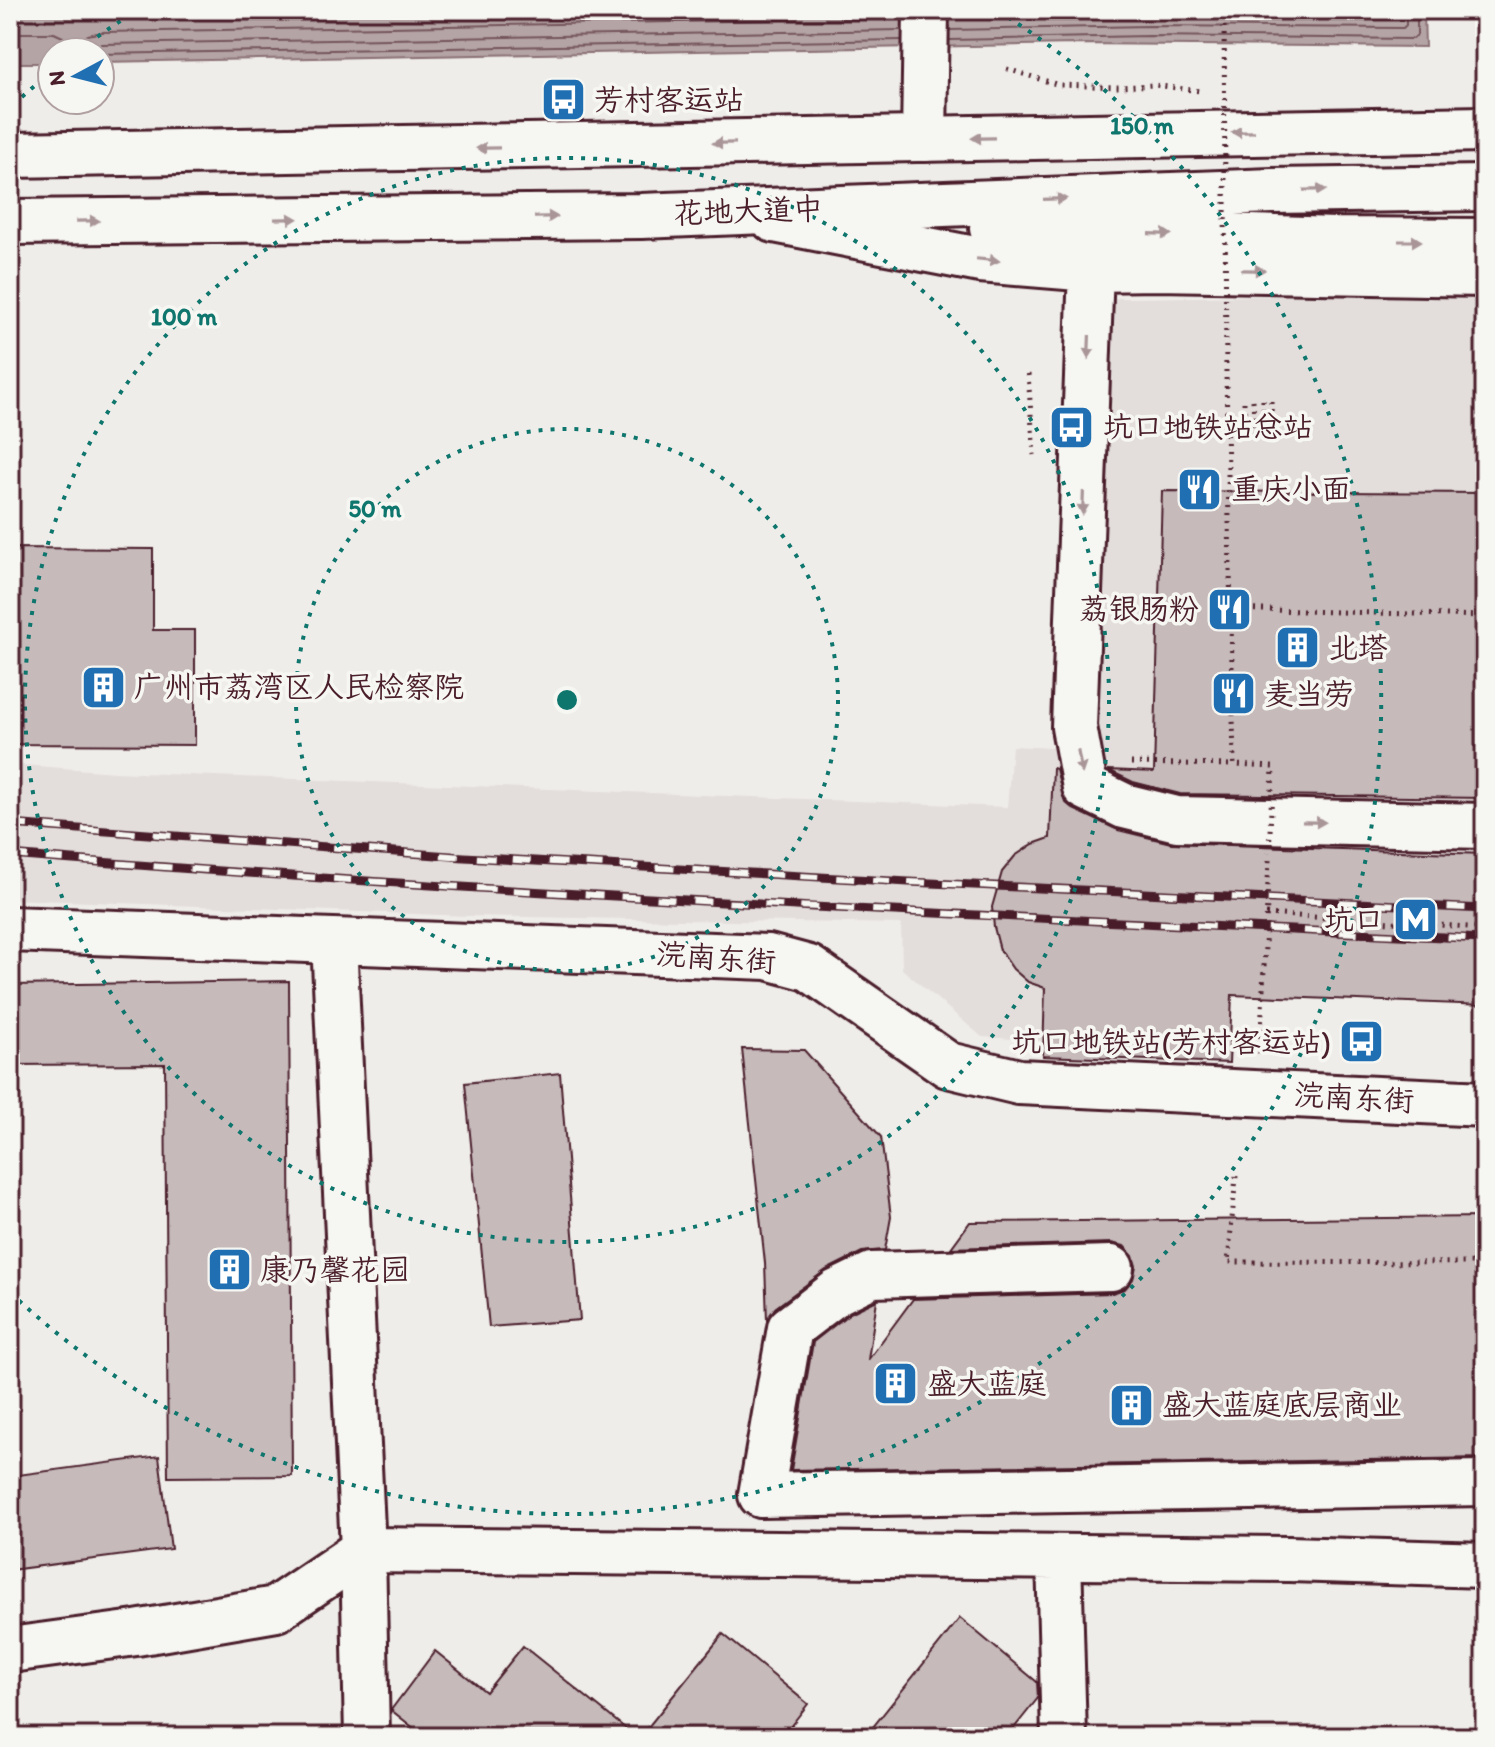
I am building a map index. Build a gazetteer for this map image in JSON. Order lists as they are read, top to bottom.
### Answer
{
  "streets": {
    "street": ["花地大道中", "浣南东街"]
  },
  "places": {
    "bus stop": ["芳村客运站", "坑口地铁站总站", "坑口地铁站(芳村客运站)"],
    "restaurant": ["重庆小面", "荔银肠粉", "麦当劳"],
    "building": [
      "北塔",
      "广州市荔湾区人民检察院",
      "康乃馨花园",
      "盛大蓝庭",
      "盛大蓝庭底层商业"
    ],
    "metro station": ["坑口"]
  },
  "north": "left",
  "rings": ["150 m", "100 m", "50 m"]
}
